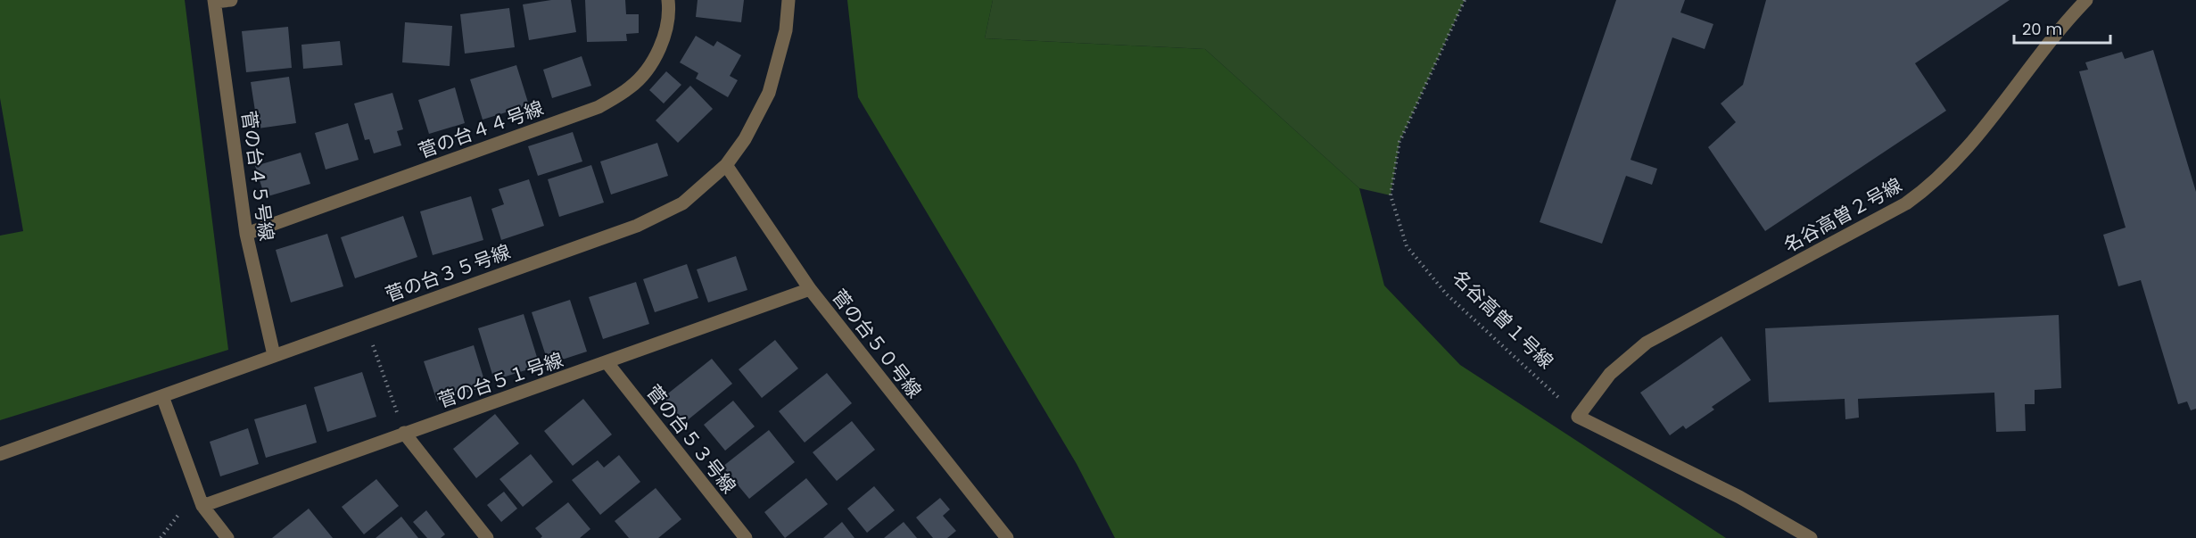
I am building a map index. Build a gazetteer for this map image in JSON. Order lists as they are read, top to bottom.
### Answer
{
  "streets": {
    "street": [
      "菅の台４４号線",
      "菅の台４５号線",
      "名谷高曽２号線",
      "菅の台３５号線",
      "菅の台５０号線",
      "菅の台５１号線",
      "菅の台５３号線"
    ],
    "path": ["名谷高曽１号線"]
  },
  "crossings": [
    ["菅の台４４号線", "菅の台４５号線"],
    ["菅の台４５号線", "菅の台３５号線"],
    ["名谷高曽２号線", "名谷高曽１号線"],
    ["菅の台３５号線", "菅の台５０号線"],
    ["菅の台５０号線", "菅の台５１号線"],
    ["菅の台５１号線", "菅の台５３号線"]
  ],
  "scale_bar": "20 m"
}
